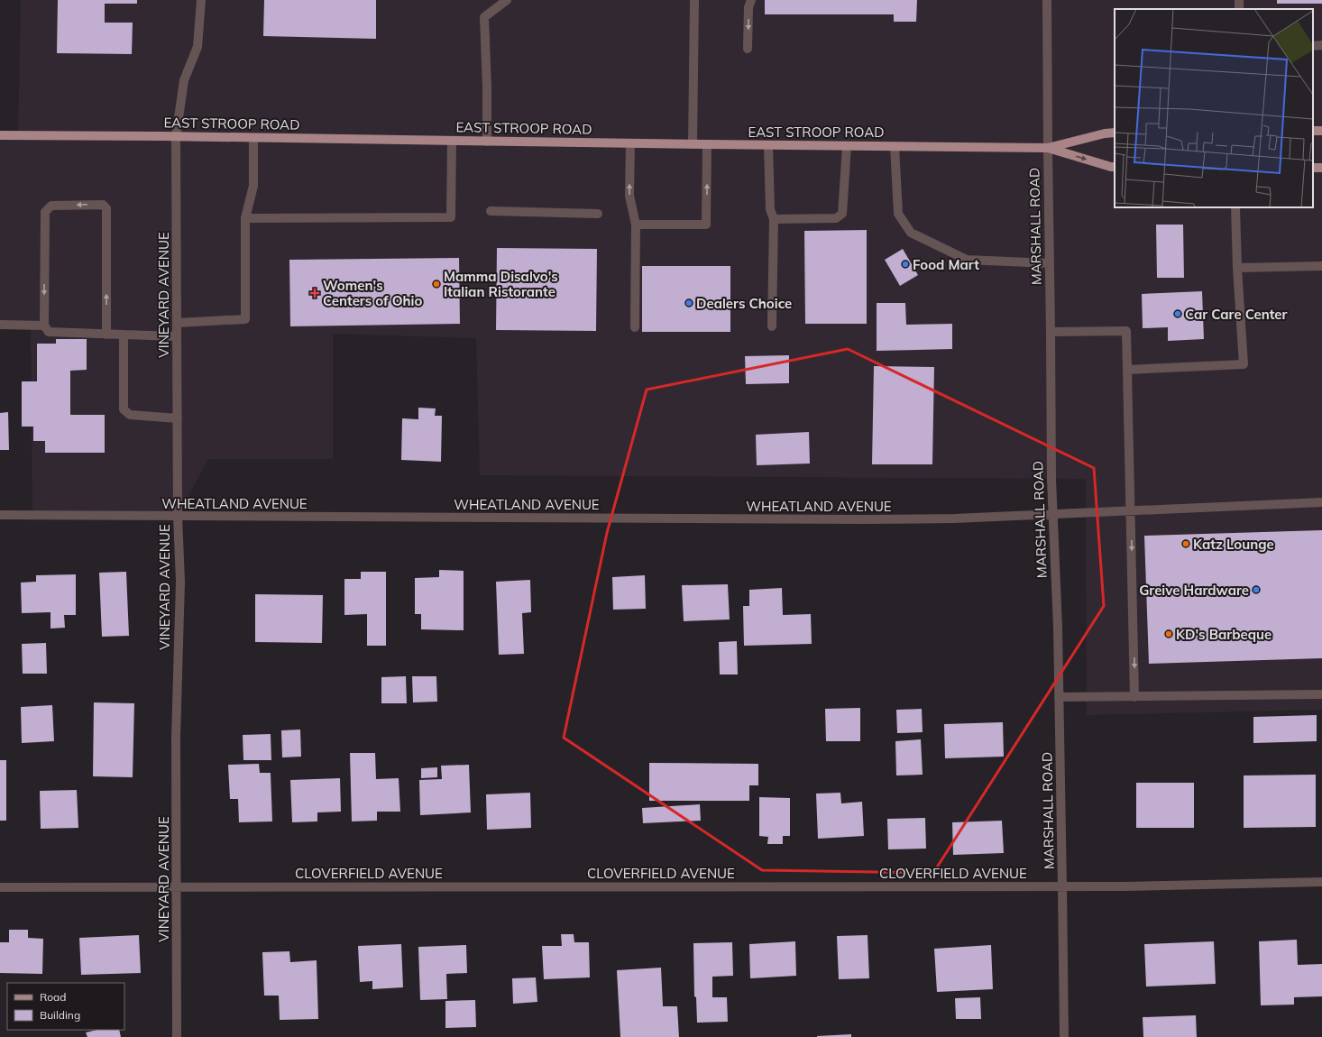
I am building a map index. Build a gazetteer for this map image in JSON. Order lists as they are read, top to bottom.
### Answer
{
  "streets": {
    "main road": ["EAST STROOP ROAD"],
    "street": [
      "MARSHALL ROAD",
      "VINEYARD AVENUE",
      "WHEATLAND AVENUE",
      "CLOVERFIELD AVENUE"
    ]
  },
  "crossings": [
    ["EAST STROOP ROAD", "MARSHALL ROAD"],
    ["EAST STROOP ROAD", "VINEYARD AVENUE"],
    ["MARSHALL ROAD", "WHEATLAND AVENUE"],
    ["MARSHALL ROAD", "CLOVERFIELD AVENUE"],
    ["VINEYARD AVENUE", "WHEATLAND AVENUE"],
    ["VINEYARD AVENUE", "CLOVERFIELD AVENUE"]
  ],
  "places": {
    "other": [
      "Food Mart",
      "Mamma Disalvo's Italian Ristorante",
      "Dealers Choice",
      "Car Care Center",
      "Katz Lounge",
      "Greive Hardware",
      "KD's Barbeque"
    ],
    "health": ["Women's Centers of Ohio"]
  },
  "legend": ["Road", "Building"]
}
